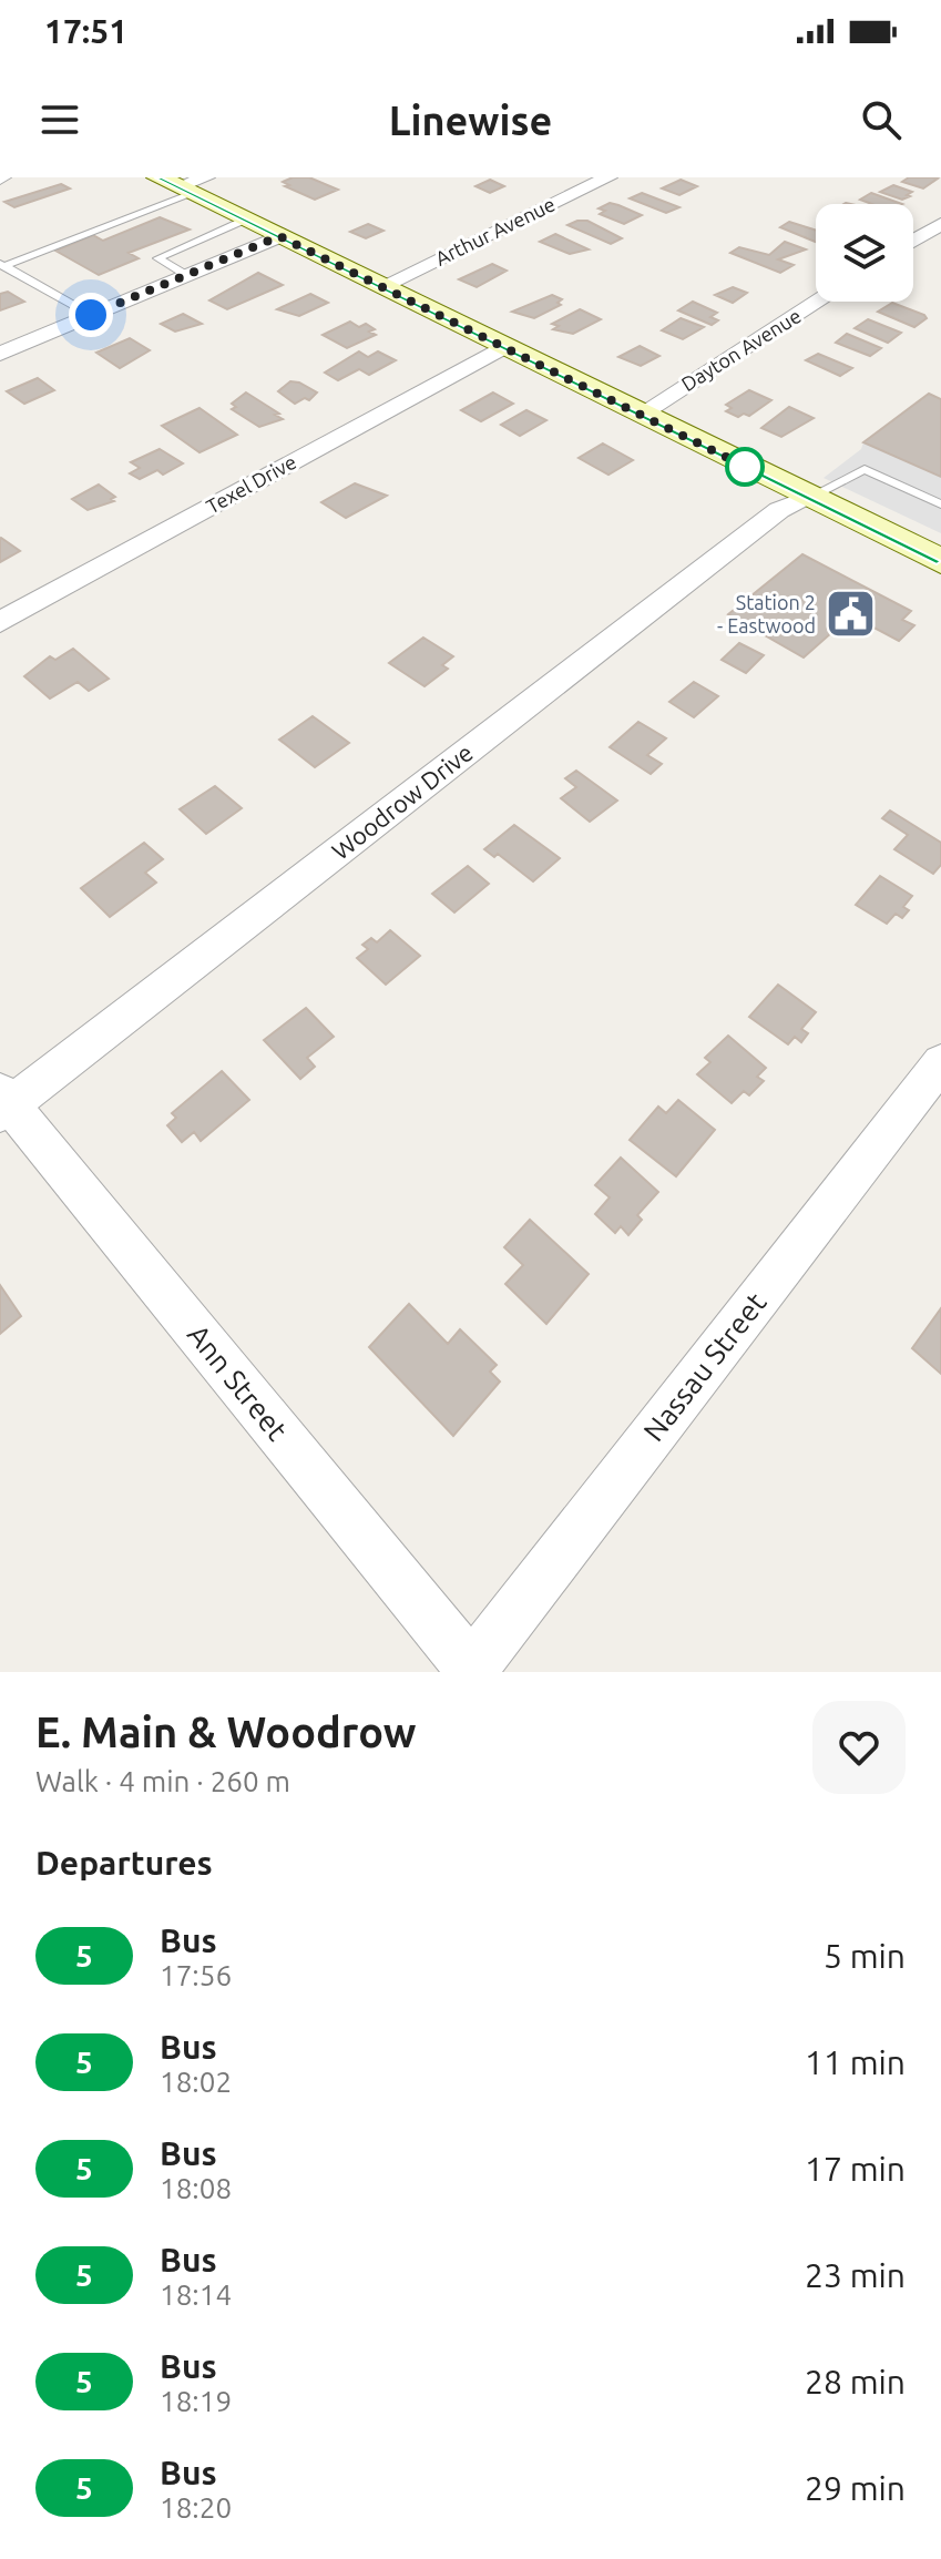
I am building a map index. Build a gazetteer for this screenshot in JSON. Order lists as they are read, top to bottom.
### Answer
{
  "streets": {
    "street": [
      "Arthur Avenue",
      "Dayton Avenue",
      "Texel Drive",
      "Woodrow Drive",
      "Nassau Street",
      "Ann Street"
    ]
  },
  "crossings": [
    ["Woodrow Drive", "Ann Street"],
    ["Nassau Street", "Ann Street"]
  ],
  "places": {
    "public building": ["Station 2 - Eastwood"]
  },
  "lines": ["bus line 5"],
  "page": {
    "status": "17:51",
    "header": "Linewise",
    "heading": [
      ["E. Main & Woodrow", "Walk · 4 min · 260 m"],
      "Departures"
    ],
    "list": [
      {
        "mark": "5",
        "name": "Bus",
        "note": "17:56",
        "value": "5 min"
      },
      {
        "mark": "5",
        "name": "Bus",
        "note": "18:02",
        "value": "11 min"
      },
      {
        "mark": "5",
        "name": "Bus",
        "note": "18:08",
        "value": "17 min"
      },
      {
        "mark": "5",
        "name": "Bus",
        "note": "18:14",
        "value": "23 min"
      },
      {
        "mark": "5",
        "name": "Bus",
        "note": "18:19",
        "value": "28 min"
      },
      {
        "mark": "5",
        "name": "Bus",
        "note": "18:20",
        "value": "29 min"
      }
    ]
  }
}
